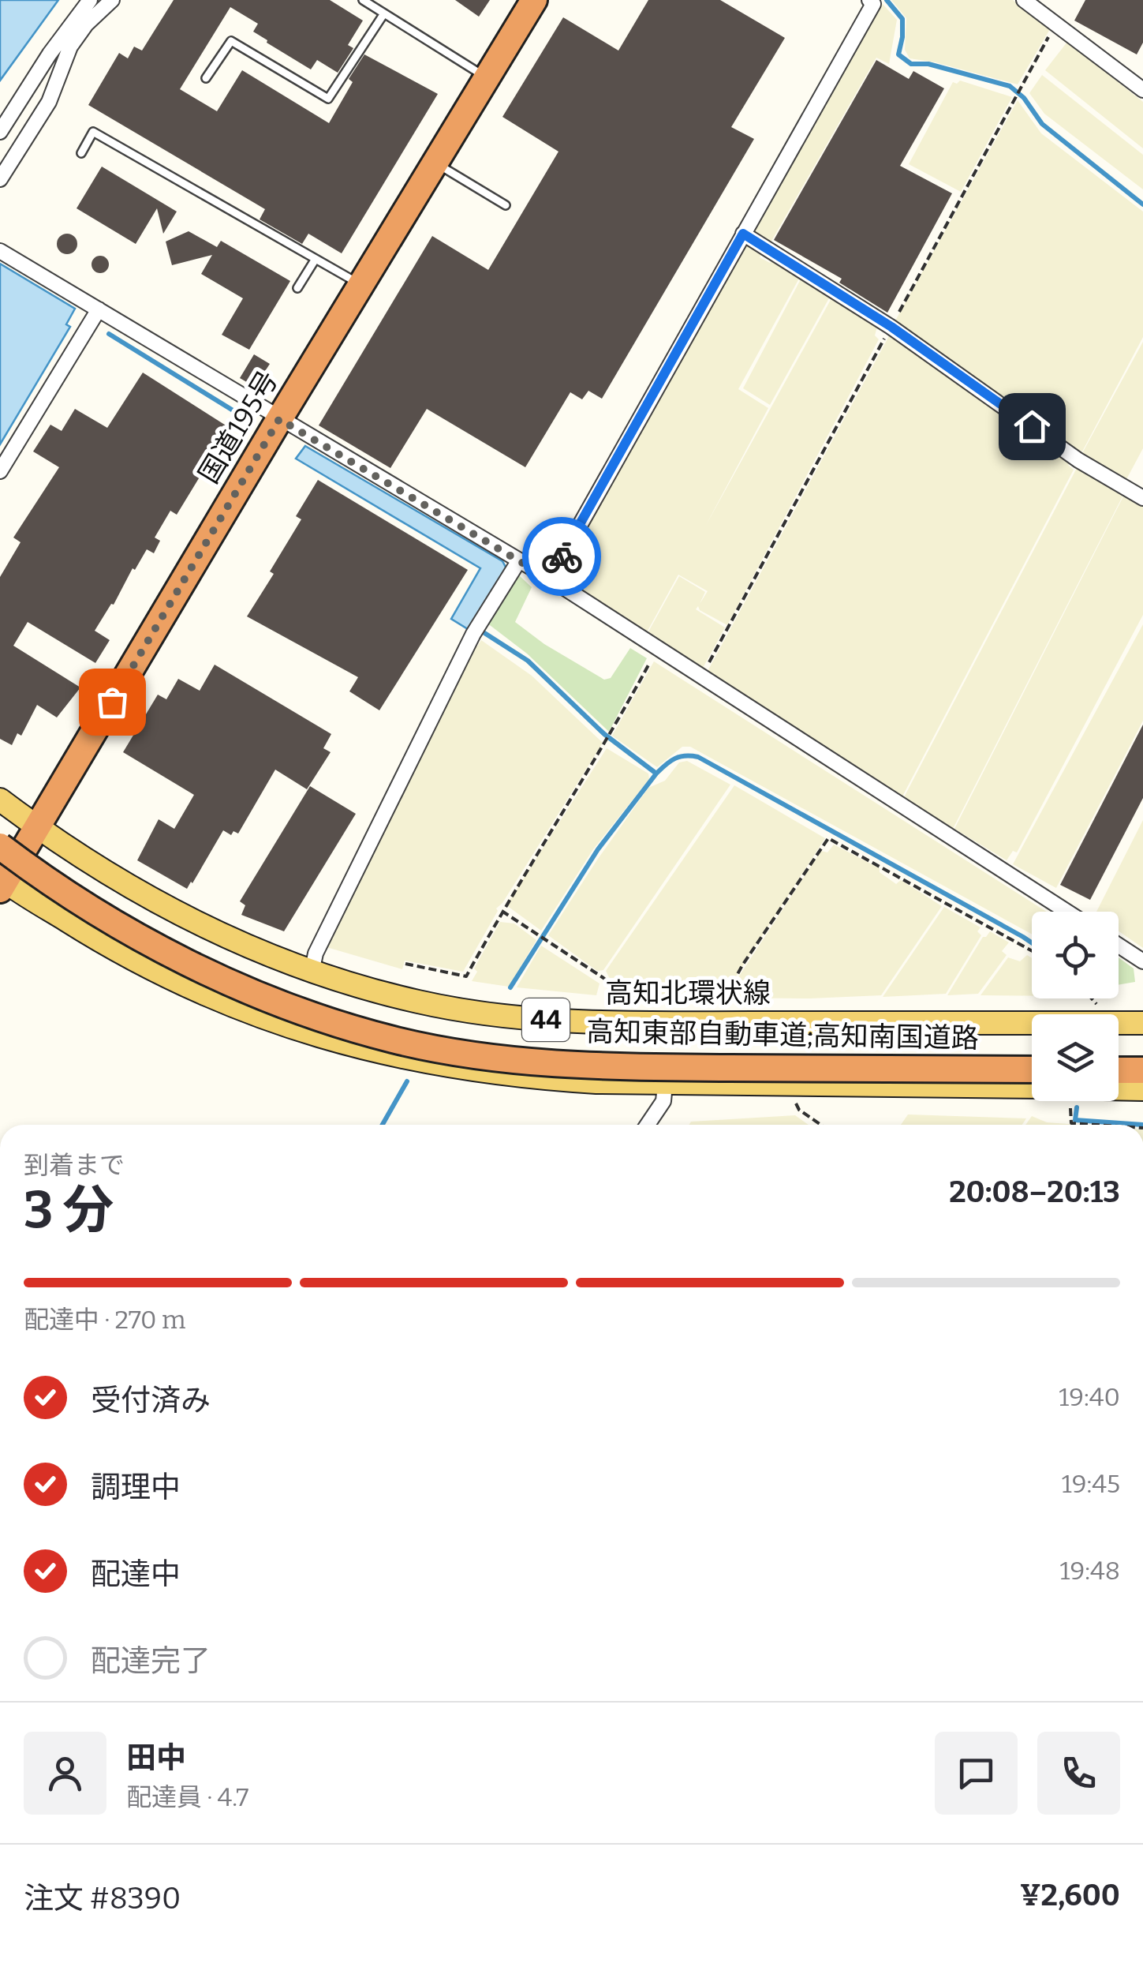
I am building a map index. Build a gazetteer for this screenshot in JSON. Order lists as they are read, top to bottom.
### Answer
{
  "streets": {
    "highway": ["国道195号", "高知東部自動車道;高知南国道路"],
    "main road": ["高知北環状線", "44"]
  },
  "crossings": [
    ["国道195号", "高知北環状線"],
    ["国道195号", "44"]
  ],
  "page": {
    "heading": ["3 分", "到着まで", "20:08–20:13"],
    "panel": [
      "田中",
      "配達員 · 4.7",
      "注文 #8390",
      "¥2,600"
    ],
    "bar": "配達中 · 270 m",
    "list": [
      ["受付済み", "19:40"],
      ["調理中", "19:45"],
      ["配達中", "19:48"],
      "配達完了"
    ]
  }
}
